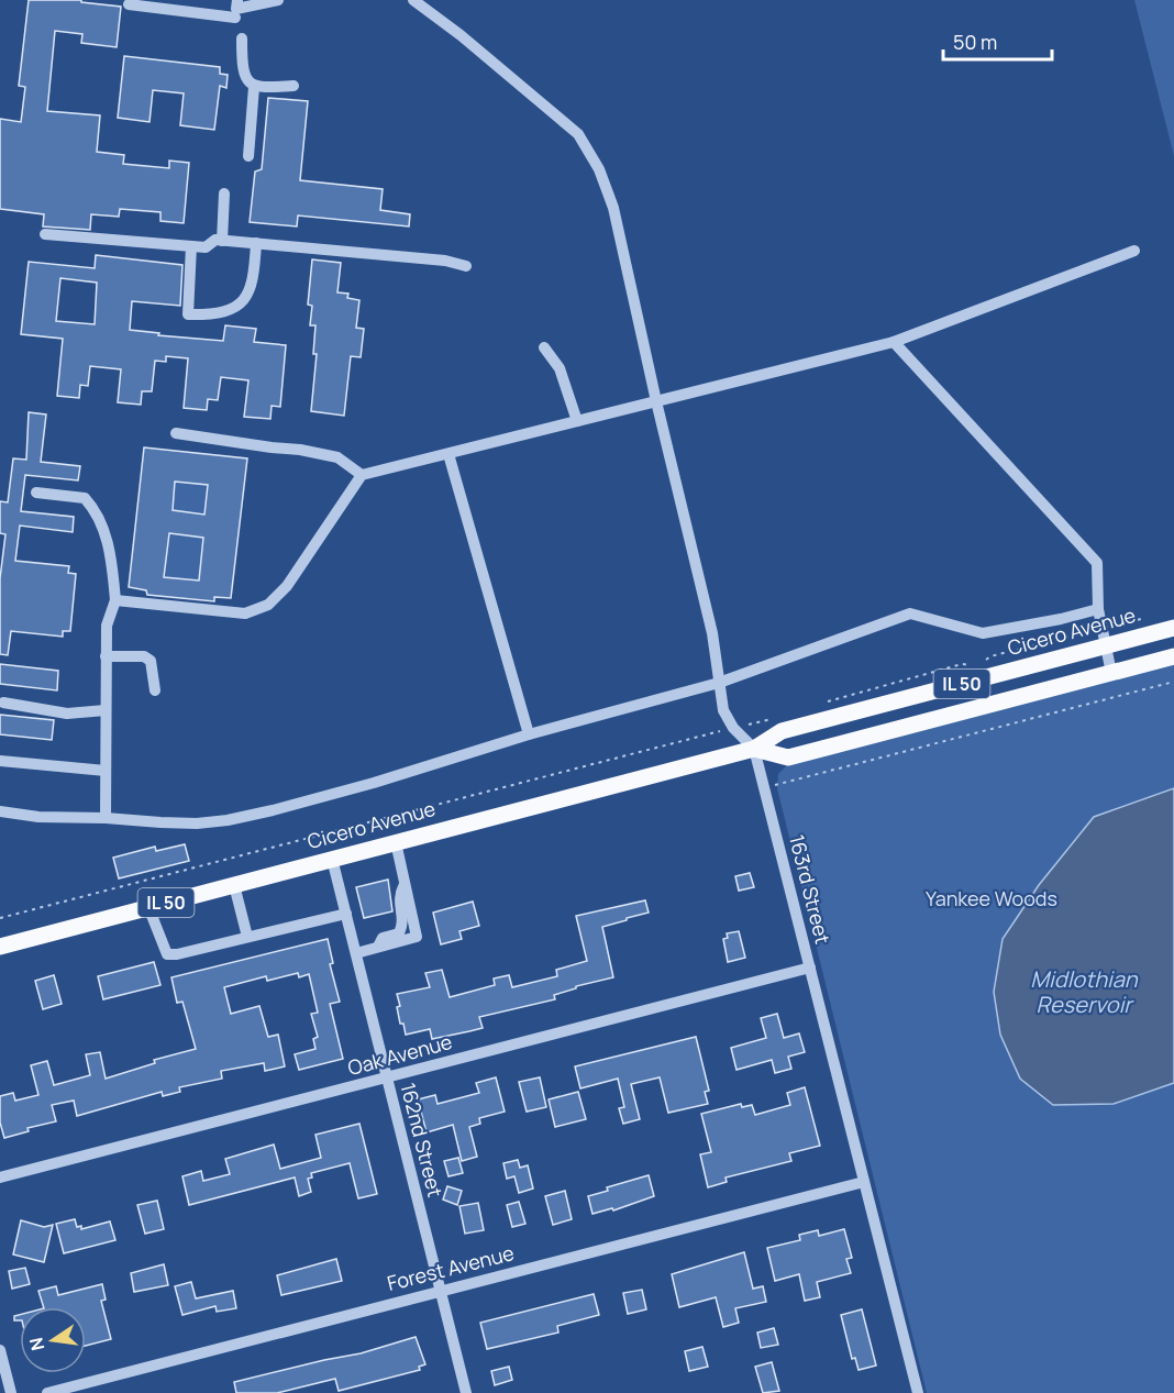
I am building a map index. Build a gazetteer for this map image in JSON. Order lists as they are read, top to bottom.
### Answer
{
  "streets": {
    "main road": ["Cicero Avenue", "IL 50"],
    "street": [
      "163rd Street",
      "Oak Avenue",
      "162nd Street",
      "Forest Avenue"
    ]
  },
  "crossings": [
    ["Cicero Avenue", "163rd Street"],
    ["Cicero Avenue", "162nd Street"],
    ["163rd Street", "Oak Avenue"],
    ["163rd Street", "Forest Avenue"],
    ["Oak Avenue", "162nd Street"],
    ["162nd Street", "Forest Avenue"]
  ],
  "water": ["Midlothian Reservoir"],
  "parks": ["Yankee Woods"],
  "scale_bar": "50 m",
  "north": "left"
}
